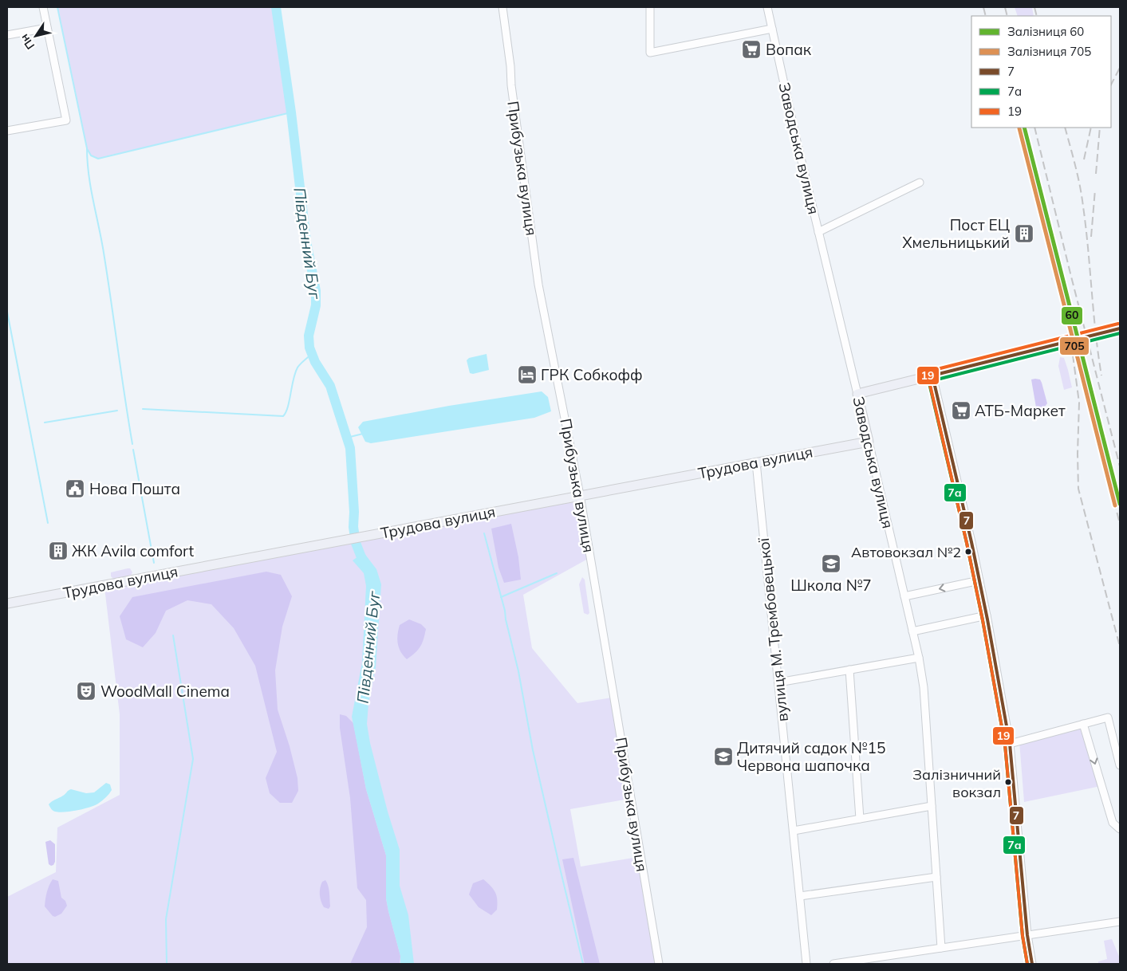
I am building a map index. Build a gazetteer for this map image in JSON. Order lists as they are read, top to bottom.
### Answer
{
  "streets": {
    "main road": ["Заводська вулиця", "Трудова вулиця"],
    "street": ["Прибузька вулиця", "вулиця М. Трембовецької"]
  },
  "crossings": [
    ["Заводська вулиця", "Трудова вулиця"],
    ["Прибузька вулиця", "Трудова вулиця"],
    ["Трудова вулиця", "вулиця М. Трембовецької"]
  ],
  "water": ["Південний Буг"],
  "places": {
    "supermarket": ["Вопак", "АТБ-Маркет"],
    "building": ["Пост ЕЦ Хмельницький", "ЖК Avila comfort"],
    "hotel": ["ГРК Собкофф"],
    "public building": ["Нова Пошта"],
    "other": ["Автовокзал №2", "Залізничний вокзал"],
    "school or university": ["Школа №7", "Дитячий садок №15 Червона шапочка"],
    "theatre": ["WoodMall Cinema"]
  },
  "lines": [
    "rail line 60",
    "rail line 705",
    "transit line 19",
    "transit line 7",
    "transit line 7а"
  ],
  "legend": [
    "Залізниця 60",
    "Залізниця 705",
    "7",
    "7а",
    "19"
  ],
  "north": "bottom left"
}
